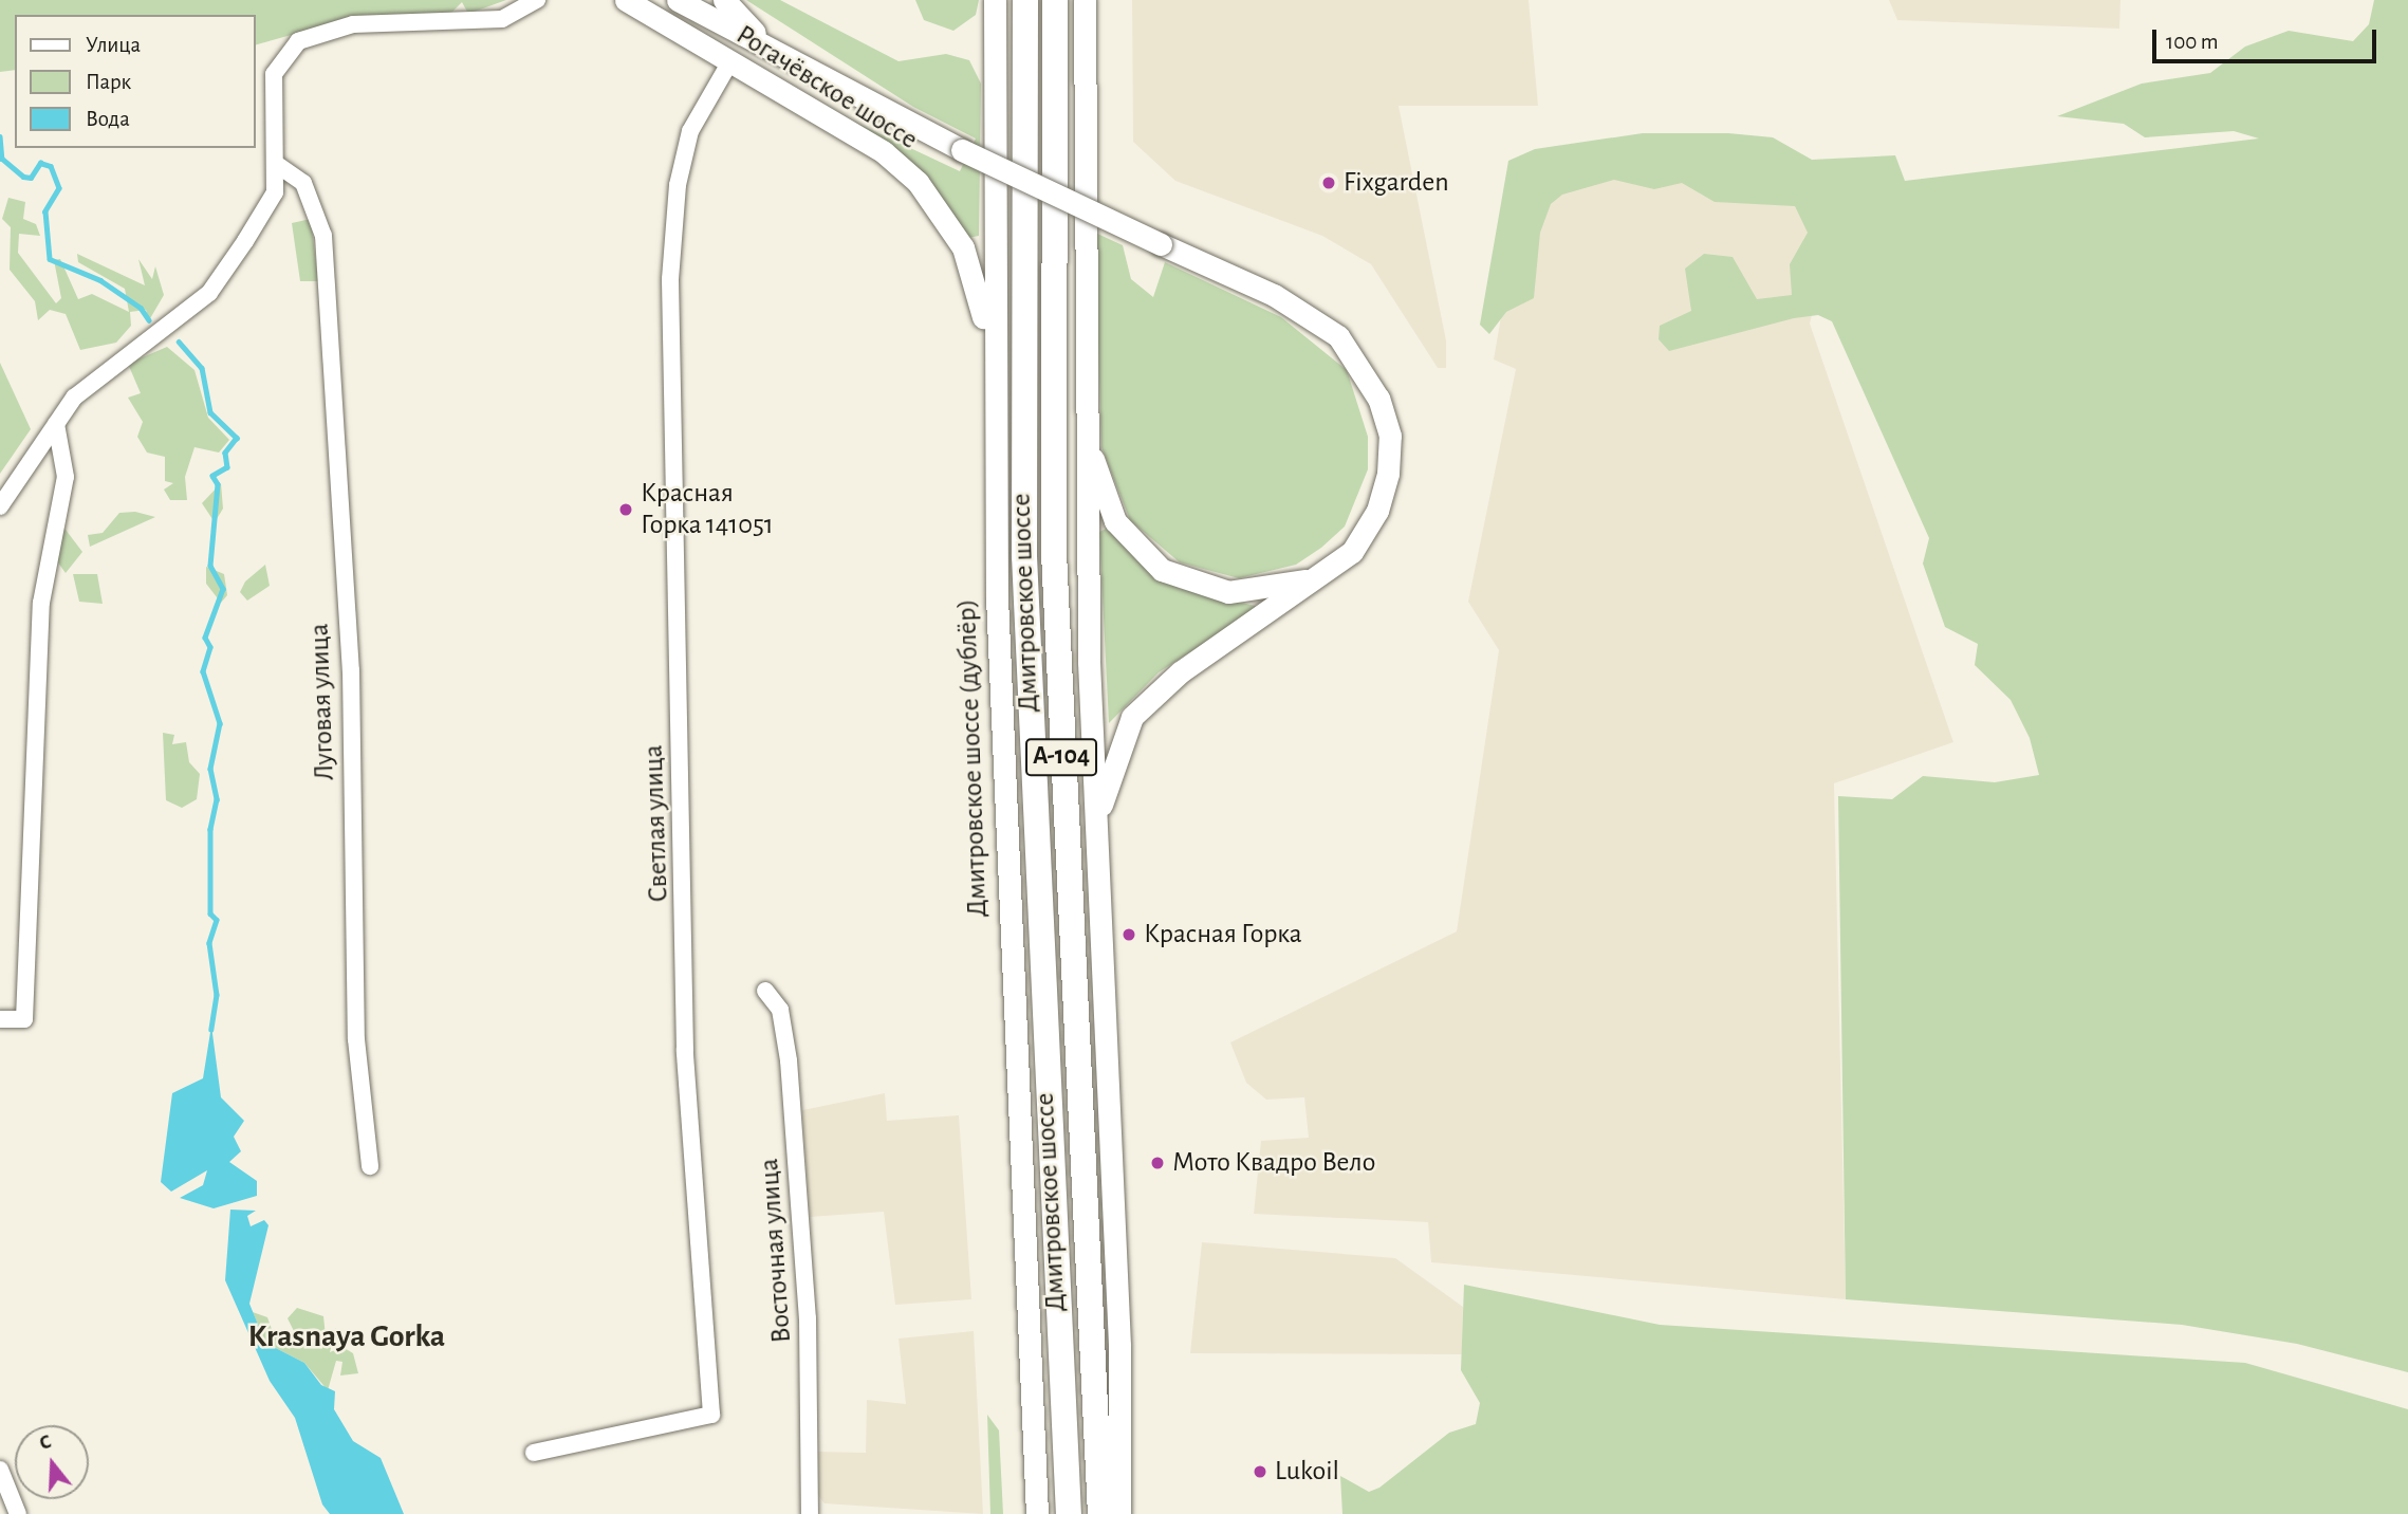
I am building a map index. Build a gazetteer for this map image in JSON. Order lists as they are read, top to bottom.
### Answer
{
  "streets": {
    "highway": ["Дмитровское шоссе", "А-104"],
    "main road": ["Рогачёвское шоссе", "Дмитровское шоссе (дублёр)"],
    "street": ["Луговая улица", "Светлая улица", "Восточная улица"]
  },
  "crossings": [
    ["Рогачёвское шоссе", "Дмитровское шоссе (дублёр)"],
    ["Рогачёвское шоссе", "Светлая улица"]
  ],
  "districts": ["Krasnaya Gorka"],
  "places": [
    "Fixgarden",
    "Красная Горка 141051",
    "Красная Горка",
    "Мото Квадро Вело",
    "Lukoil"
  ],
  "legend": ["Улица", "Парк", "Вода"],
  "scale_bar": "100 m",
  "north": "top"
}
